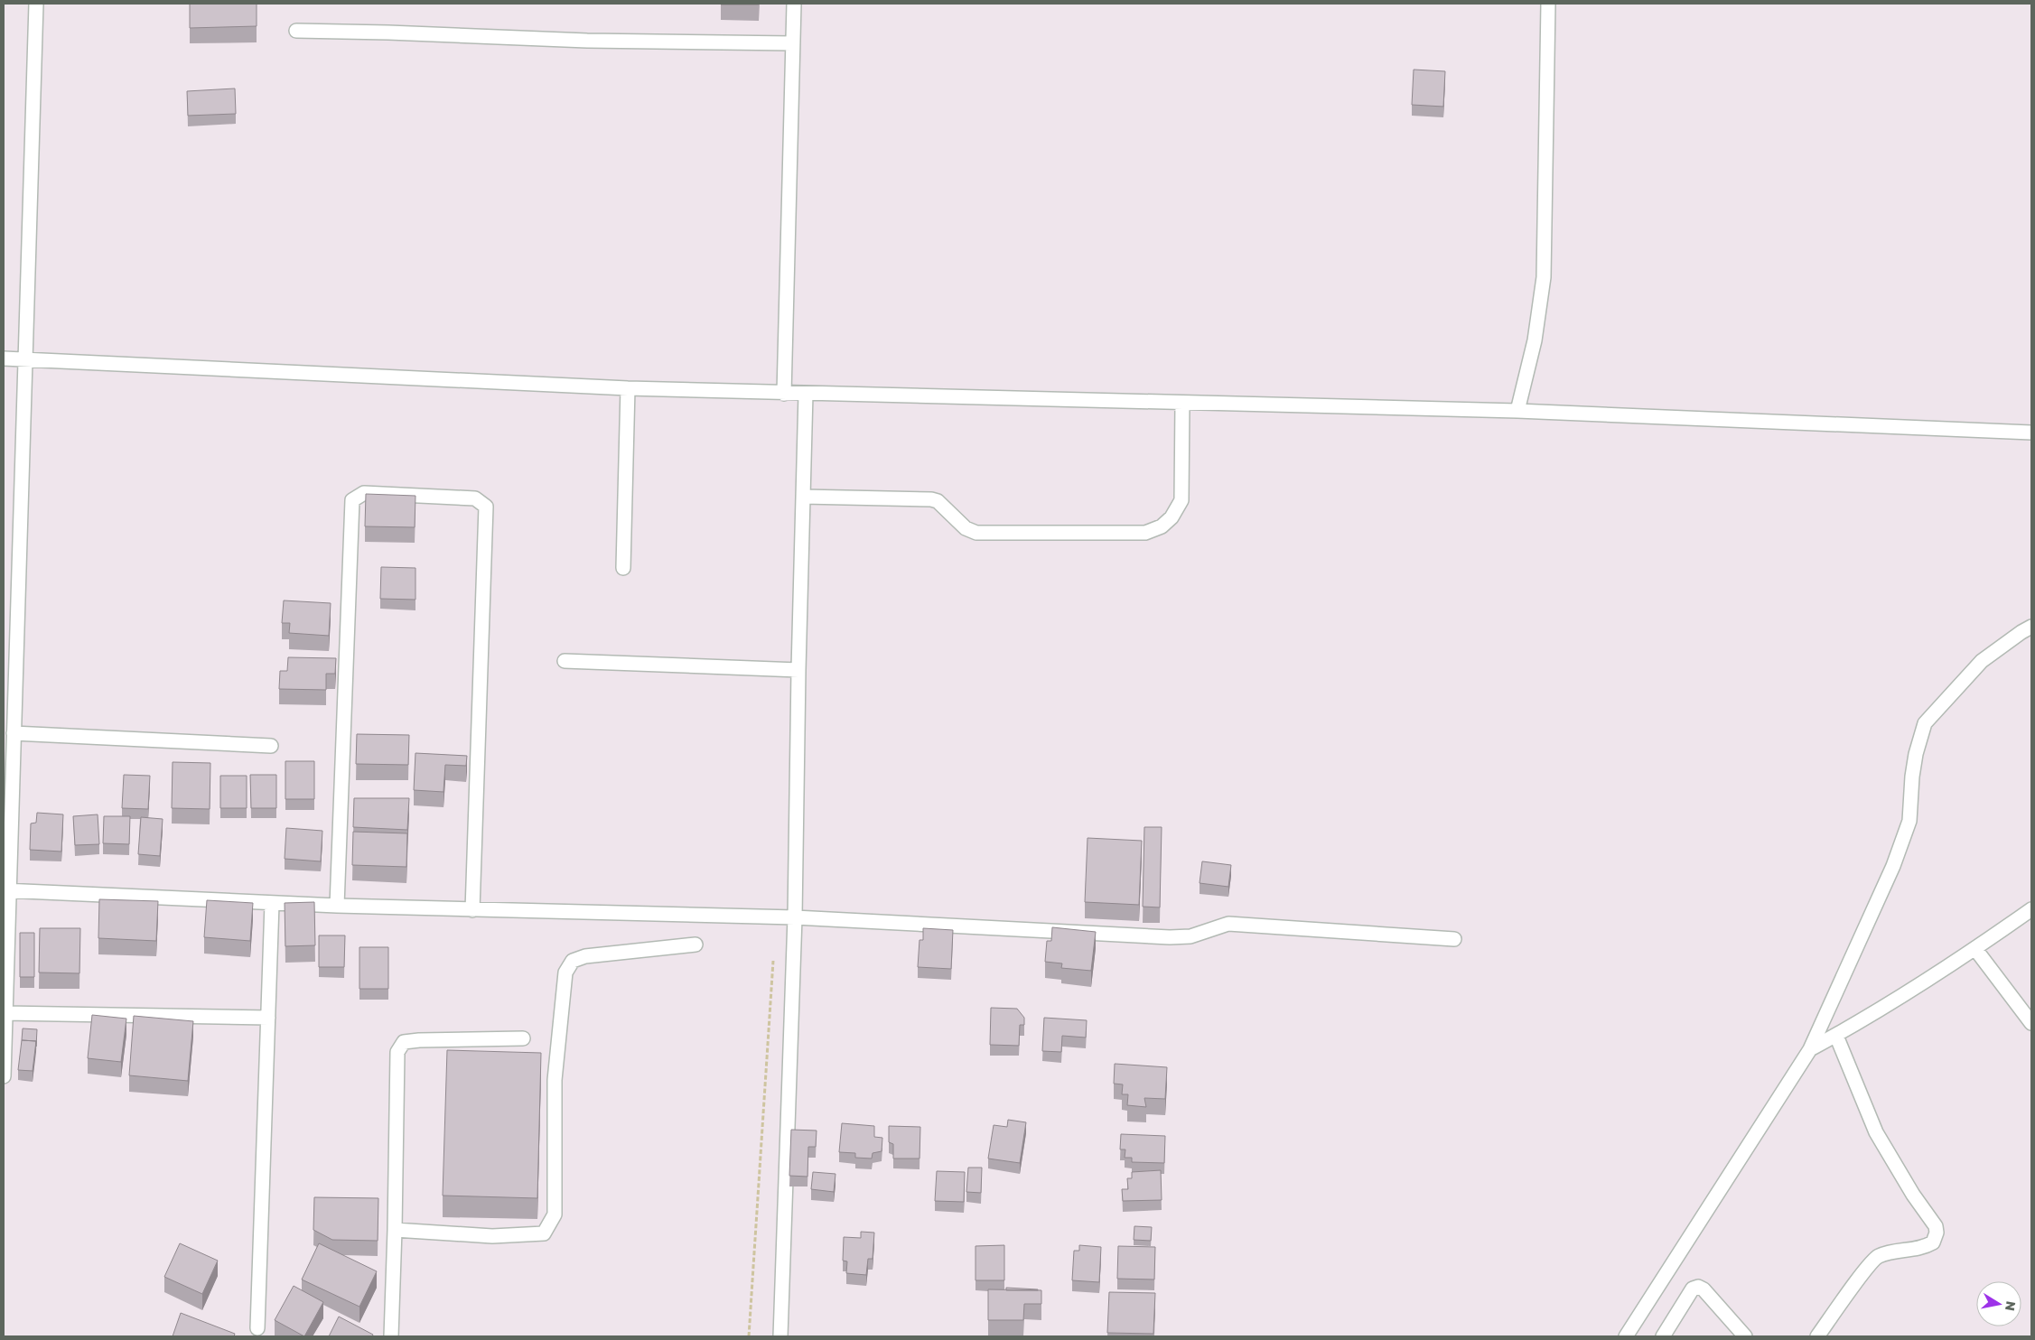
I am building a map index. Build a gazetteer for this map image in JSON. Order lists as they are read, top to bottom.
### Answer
{
  "north": "right"
}
